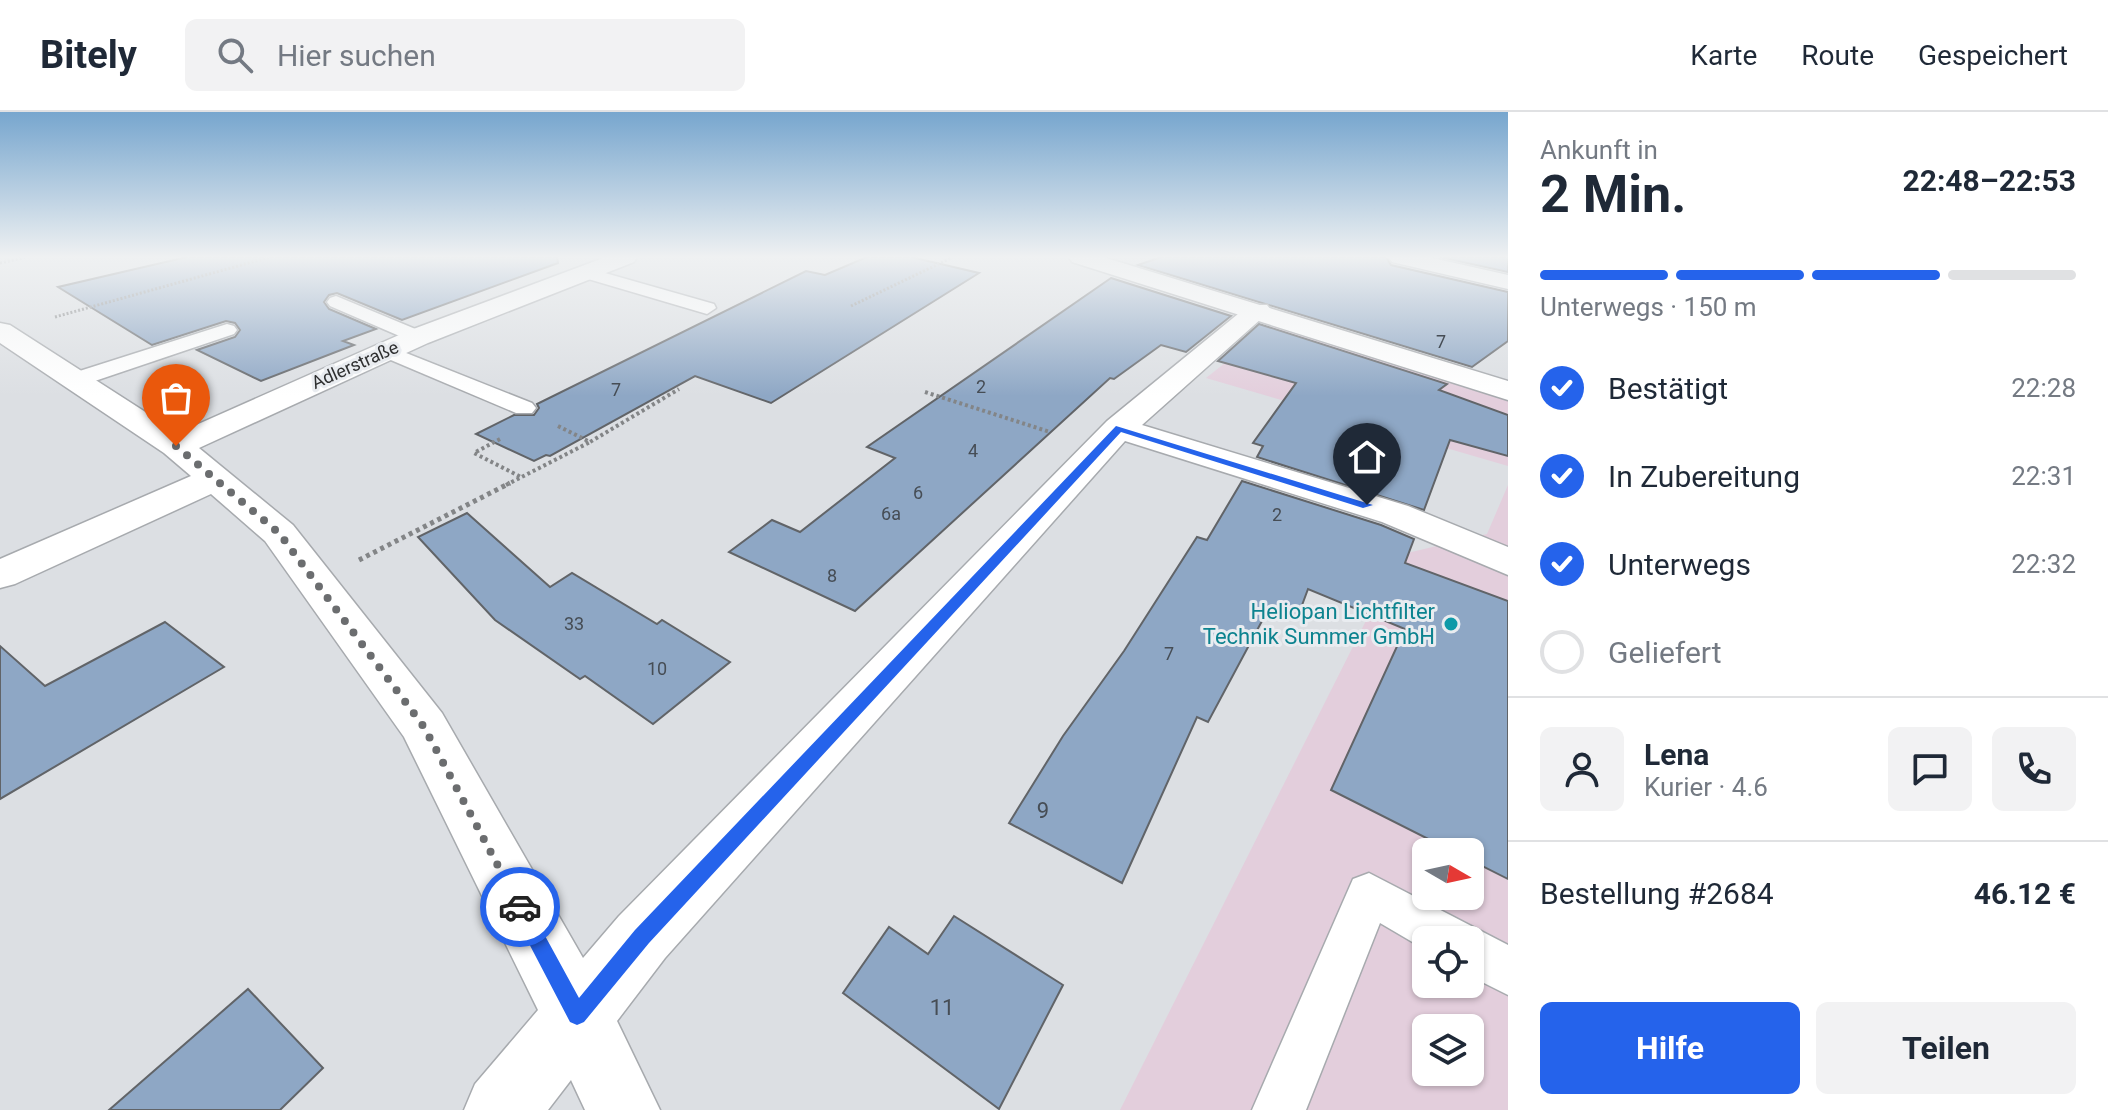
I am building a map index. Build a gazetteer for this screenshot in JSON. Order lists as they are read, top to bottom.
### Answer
{
  "streets": {
    "street": ["Adlerstraße"]
  },
  "places": ["Heliopan Lichtfilter Technik Summer GmbH"],
  "house_numbers": [
    "7",
    "2",
    "7",
    "4",
    "6",
    "6a",
    "2",
    "8",
    "33",
    "7",
    "10",
    "9",
    "11"
  ],
  "north": "right",
  "page": {
    "header": "Bitely",
    "search": "Hier suchen",
    "nav": ["Karte", "Route", "Gespeichert"],
    "heading": ["2 Min.", "Ankunft in", "22:48–22:53"],
    "panel": [
      "Lena",
      "Kurier · 4.6",
      "Bestellung #2684",
      "46.12 €"
    ],
    "bar": "Unterwegs · 150 m",
    "list": [
      ["Bestätigt", "22:28"],
      ["In Zubereitung", "22:31"],
      ["Unterwegs", "22:32"],
      "Geliefert"
    ],
    "buttons": ["Hilfe", "Teilen"]
  }
}
